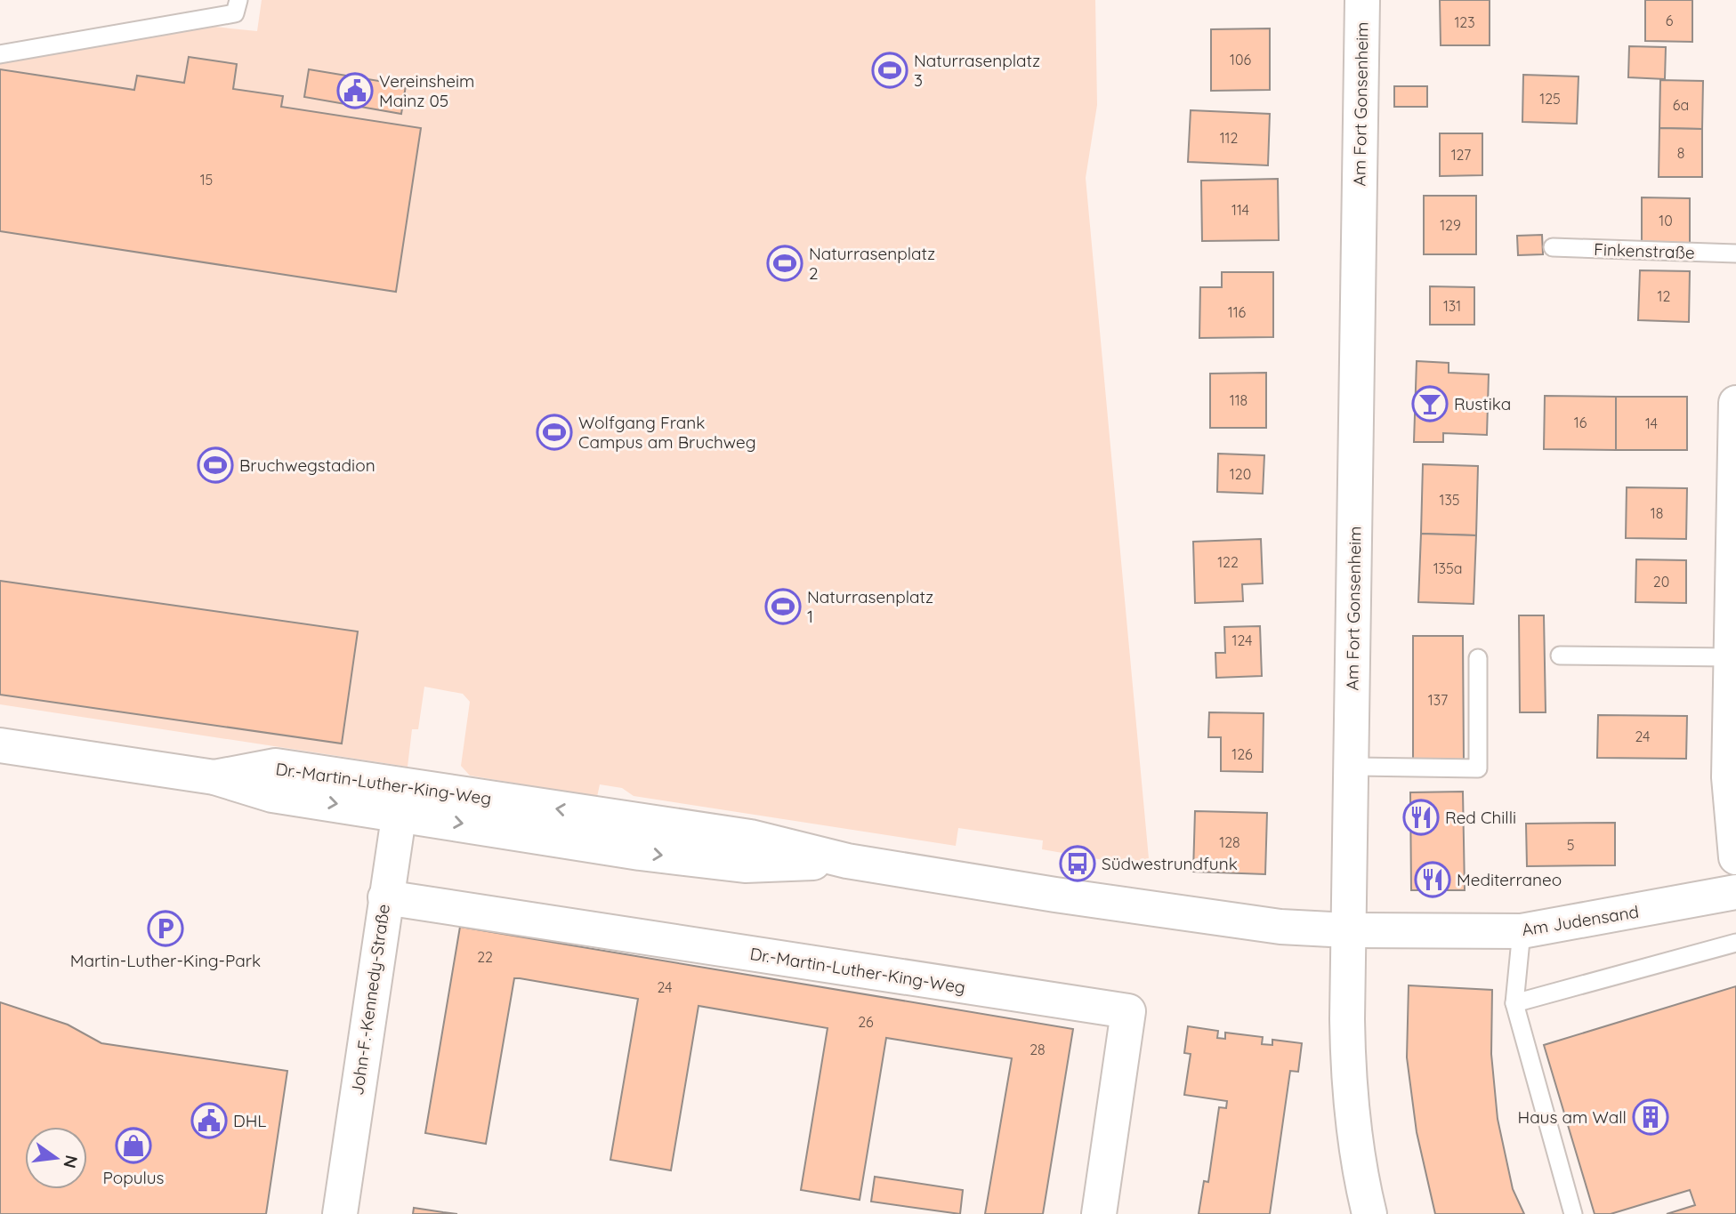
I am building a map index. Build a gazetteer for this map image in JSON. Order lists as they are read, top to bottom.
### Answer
{
  "streets": {
    "street": [
      "Am Fort Gonsenheim",
      "Dr.-Martin-Luther-King-Weg",
      "Am Judensand",
      "John-F.-Kennedy-Straße"
    ],
    "lane": ["Finkenstraße"]
  },
  "crossings": [
    ["Am Fort Gonsenheim", "Dr.-Martin-Luther-King-Weg"],
    ["Am Fort Gonsenheim", "Am Judensand"],
    ["Dr.-Martin-Luther-King-Weg", "Am Judensand"],
    ["Dr.-Martin-Luther-King-Weg", "John-F.-Kennedy-Straße"]
  ],
  "places": {
    "sports": [
      "Naturrasenplatz 3",
      "Naturrasenplatz 2",
      "Wolfgang Frank Campus am Bruchweg",
      "Bruchwegstadion",
      "Naturrasenplatz 1"
    ],
    "public building": ["Vereinsheim Mainz 05", "DHL"],
    "bar": ["Rustika"],
    "restaurant": ["Red Chilli", "Mediterraneo"],
    "bus stop": ["Südwestrundfunk"],
    "parking": ["Martin-Luther-King-Park"],
    "building": ["Haus am Wall"],
    "shop": ["Populus"]
  },
  "house_numbers": [
    "6",
    "123",
    "106",
    "125",
    "6a",
    "112",
    "8",
    "127",
    "15",
    "114",
    "10",
    "129",
    "12",
    "131",
    "116",
    "118",
    "16",
    "14",
    "120",
    "135",
    "18",
    "122",
    "135a",
    "20",
    "124",
    "137",
    "24",
    "126",
    "128",
    "5",
    "22",
    "24",
    "26",
    "28"
  ],
  "north": "right"
}
